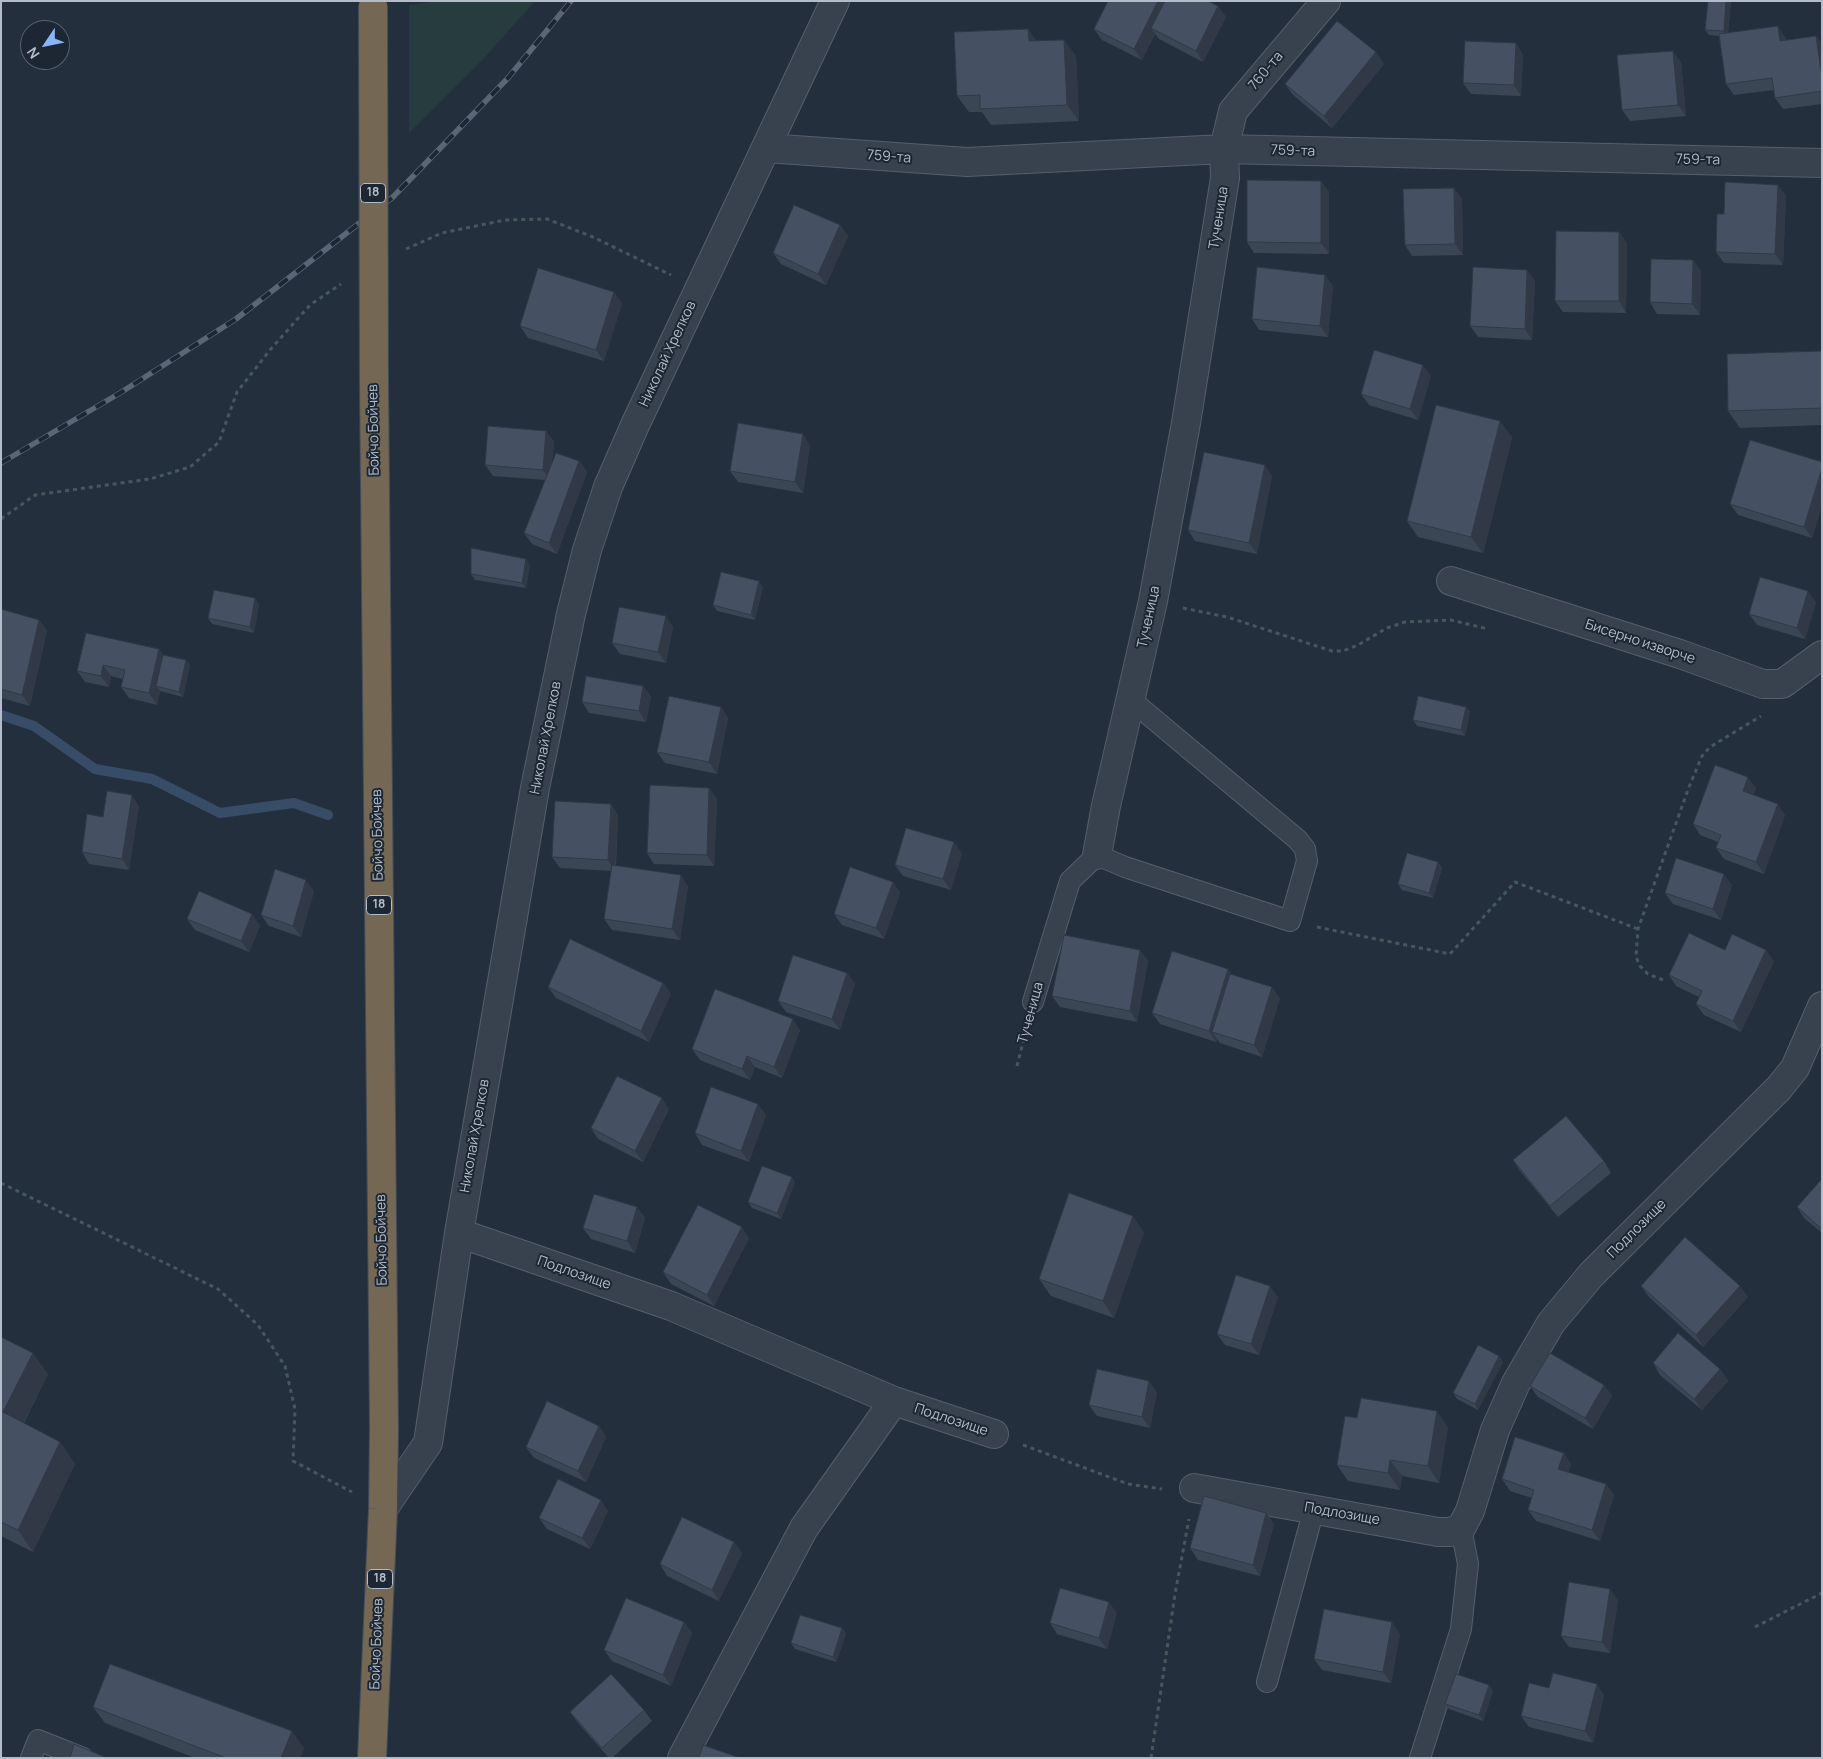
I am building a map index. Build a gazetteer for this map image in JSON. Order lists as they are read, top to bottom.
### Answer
{
  "streets": {
    "highway": ["18", "Бойчо Бойчев"],
    "street": [
      "760-та",
      "759-та",
      "Тученица",
      "Николай Хрелков",
      "Бисерно изворче",
      "Подлозище"
    ]
  },
  "crossings": [
    ["760-та", "759-та"],
    ["760-та", "Тученица"],
    ["759-та", "Тученица"],
    ["759-та", "Николай Хрелков"],
    ["Николай Хрелков", "Бойчо Бойчев"],
    ["Николай Хрелков", "Подлозище"]
  ],
  "north": "bottom left"
}
